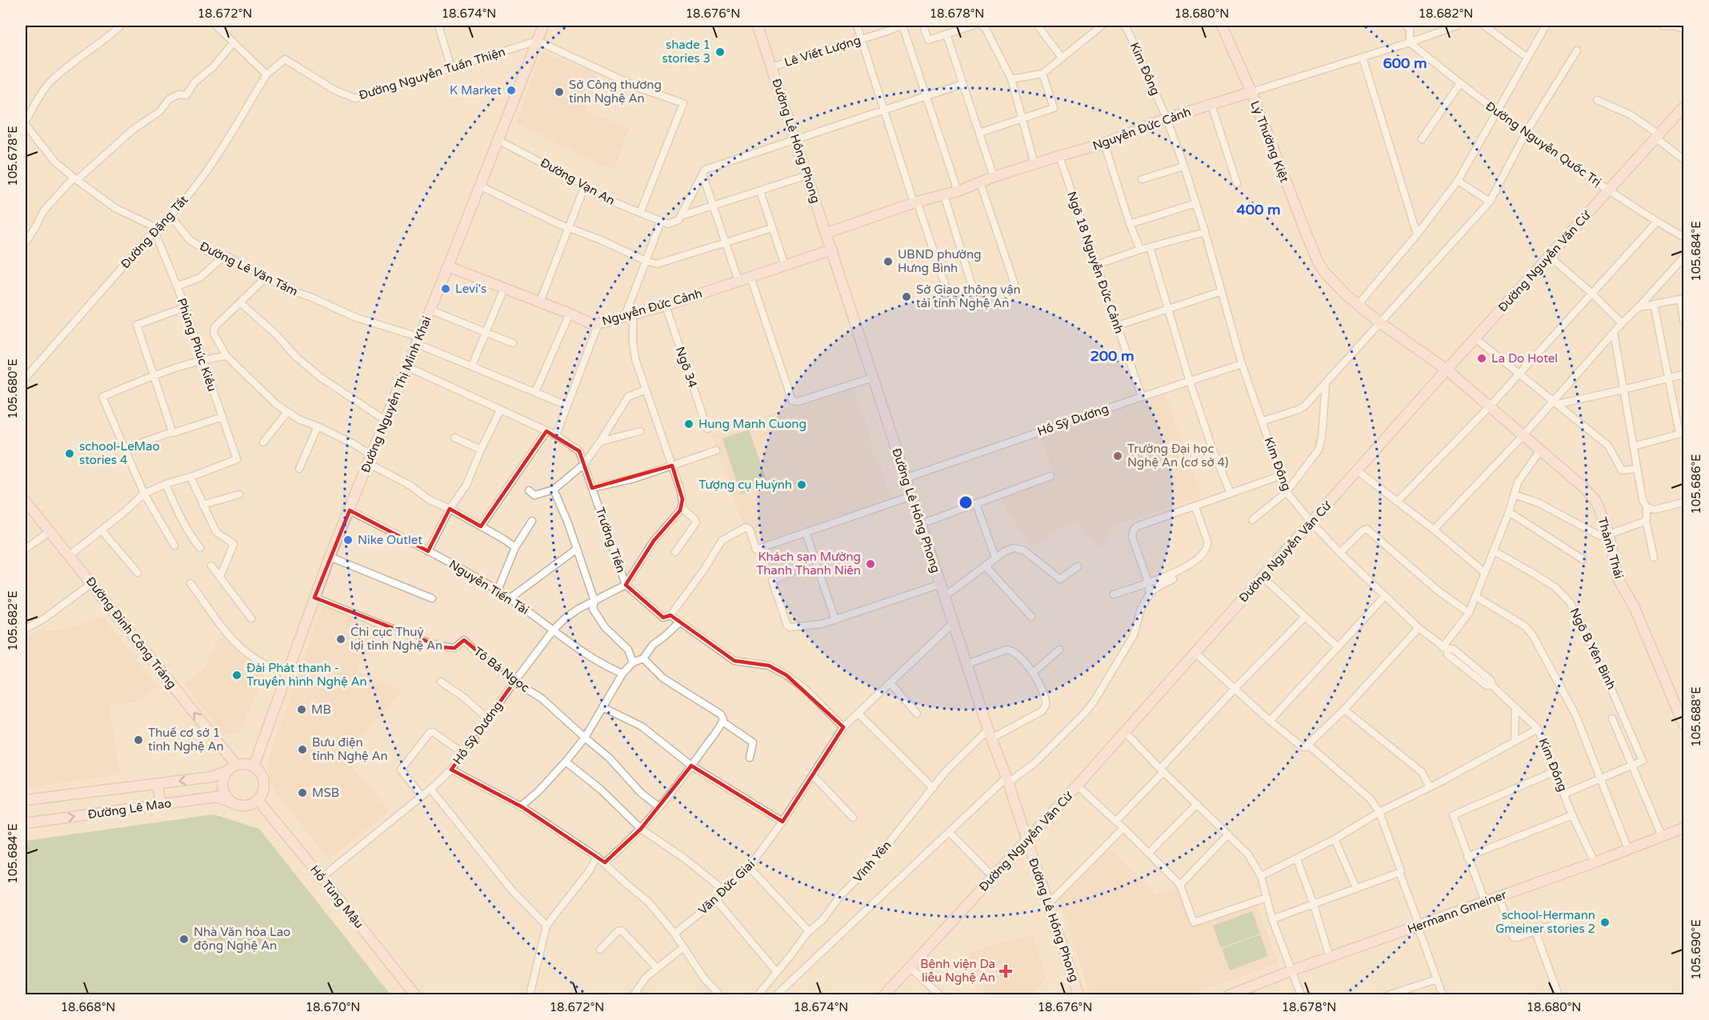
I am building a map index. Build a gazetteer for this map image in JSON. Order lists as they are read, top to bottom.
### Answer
{
  "streets": {
    "main road": [
      "Nguyễn Đức Cảnh",
      "Đường Lê Hồng Phong",
      "Lý Thường Kiệt",
      "Đường Nguyễn Văn Cừ",
      "Đường Nguyễn Thị Minh Khai",
      "Thành Thái",
      "Đường Đinh Công Tráng",
      "Đường Lê Mao",
      "Hồ Tùng Mậu",
      "Hermann Gmeiner"
    ],
    "street": [
      "Lê Viết Lượng",
      "Kim Đồng",
      "Đường Nguyễn Tuấn Thiện",
      "Đường Nguyễn Quốc Trị",
      "Đường Vạn An",
      "Đường Đặng Tất",
      "Ngõ 18 Nguyễn Đức Cảnh",
      "Đường Lê Văn Tám",
      "Phùng Phúc Kiều",
      "Ngõ 34",
      "Hồ Sỹ Dương",
      "Trường Tiến",
      "Nguyễn Tiến Tài",
      "Ngõ B Yên Bình",
      "Tô Bá Ngọc",
      "Vĩnh Yên",
      "Văn Đức Giai"
    ]
  },
  "crossings": [
    ["Lê Viết Lượng", "Đường Lê Hồng Phong"],
    ["Kim Đồng", "Nguyễn Đức Cảnh"],
    ["Kim Đồng", "Đường Nguyễn Văn Cừ"],
    ["Kim Đồng", "Hồ Sỹ Dương"],
    ["Kim Đồng", "Hermann Gmeiner"],
    ["Đường Nguyễn Tuấn Thiện", "Đường Đặng Tất"],
    ["Đường Nguyễn Tuấn Thiện", "Đường Nguyễn Thị Minh Khai"],
    ["Nguyễn Đức Cảnh", "Đường Lê Hồng Phong"],
    ["Nguyễn Đức Cảnh", "Lý Thường Kiệt"],
    ["Nguyễn Đức Cảnh", "Đường Nguyễn Quốc Trị"],
    ["Nguyễn Đức Cảnh", "Ngõ 18 Nguyễn Đức Cảnh"],
    ["Nguyễn Đức Cảnh", "Ngõ 34"],
    ["Nguyễn Đức Cảnh", "Đường Nguyễn Thị Minh Khai"],
    ["Đường Lê Hồng Phong", "Đường Nguyễn Văn Cừ"],
    ["Đường Lê Hồng Phong", "Hồ Sỹ Dương"],
    ["Đường Lê Hồng Phong", "Vĩnh Yên"],
    ["Đường Lê Hồng Phong", "Văn Đức Giai"],
    ["Lý Thường Kiệt", "Đường Nguyễn Văn Cừ"],
    ["Lý Thường Kiệt", "Thành Thái"],
    ["Đường Nguyễn Quốc Trị", "Đường Nguyễn Văn Cừ"],
    ["Đường Vạn An", "Đường Nguyễn Thị Minh Khai"],
    ["Đường Đặng Tất", "Đường Lê Văn Tám"],
    ["Đường Đặng Tất", "Phùng Phúc Kiều"],
    ["Đường Nguyễn Văn Cừ", "Thành Thái"],
    ["Ngõ 18 Nguyễn Đức Cảnh", "Hồ Sỹ Dương"],
    ["Đường Lê Văn Tám", "Đường Nguyễn Thị Minh Khai"],
    ["Đường Nguyễn Thị Minh Khai", "Trường Tiến"],
    ["Đường Nguyễn Thị Minh Khai", "Nguyễn Tiến Tài"],
    ["Đường Nguyễn Thị Minh Khai", "Đường Đinh Công Tráng"],
    ["Đường Nguyễn Thị Minh Khai", "Tô Bá Ngọc"],
    ["Đường Nguyễn Thị Minh Khai", "Đường Lê Mao"],
    ["Đường Nguyễn Thị Minh Khai", "Hồ Tùng Mậu"],
    ["Hồ Sỹ Dương", "Trường Tiến"],
    ["Hồ Sỹ Dương", "Nguyễn Tiến Tài"],
    ["Hồ Sỹ Dương", "Tô Bá Ngọc"],
    ["Hồ Sỹ Dương", "Hồ Tùng Mậu"],
    ["Trường Tiến", "Văn Đức Giai"],
    ["Đường Đinh Công Tráng", "Đường Lê Mao"],
    ["Đường Đinh Công Tráng", "Hồ Tùng Mậu"],
    ["Đường Lê Mao", "Hồ Tùng Mậu"]
  ],
  "one_way": ["Đường Đinh Công Tráng"],
  "places": {
    "other": [
      "shade 1 stories 3",
      "K Market",
      "Sở Công thương tỉnh Nghệ An",
      "UBND phường Hưng Bình",
      "Levi's",
      "Sở Giao thông vận tải tỉnh Nghệ An",
      "La Do Hotel",
      "Hung Manh Cuong",
      "school-LeMao stories 4",
      "Trường Đại học Nghệ An (cơ sở 4)",
      "Tượng cụ Huỳnh",
      "Nike Outlet",
      "Khách sạn Mường Thanh Thanh Niên",
      "Chi cục Thuỷ lợi tỉnh Nghệ An",
      "Đài Phát thanh - Truyền hình Nghệ An",
      "MB",
      "Thuế cơ sở 1 tỉnh Nghệ An",
      "Bưu điện tỉnh Nghệ An",
      "MSB",
      "school-Hermann Gmeiner stories 2",
      "Nhà Văn hóa Lao động Nghệ An"
    ],
    "health": ["Bệnh viện Da liễu Nghệ An"]
  },
  "coordinates": [
    "18.672°N",
    "18.674°N",
    "18.676°N",
    "18.678°N",
    "18.680°N",
    "18.682°N",
    "105.678°E",
    "105.684°E",
    "105.680°E",
    "105.686°E",
    "105.682°E",
    "105.688°E",
    "105.690°E",
    "18.668°N",
    "18.670°N"
  ],
  "rings": ["600 m", "400 m", "200 m"]
}
